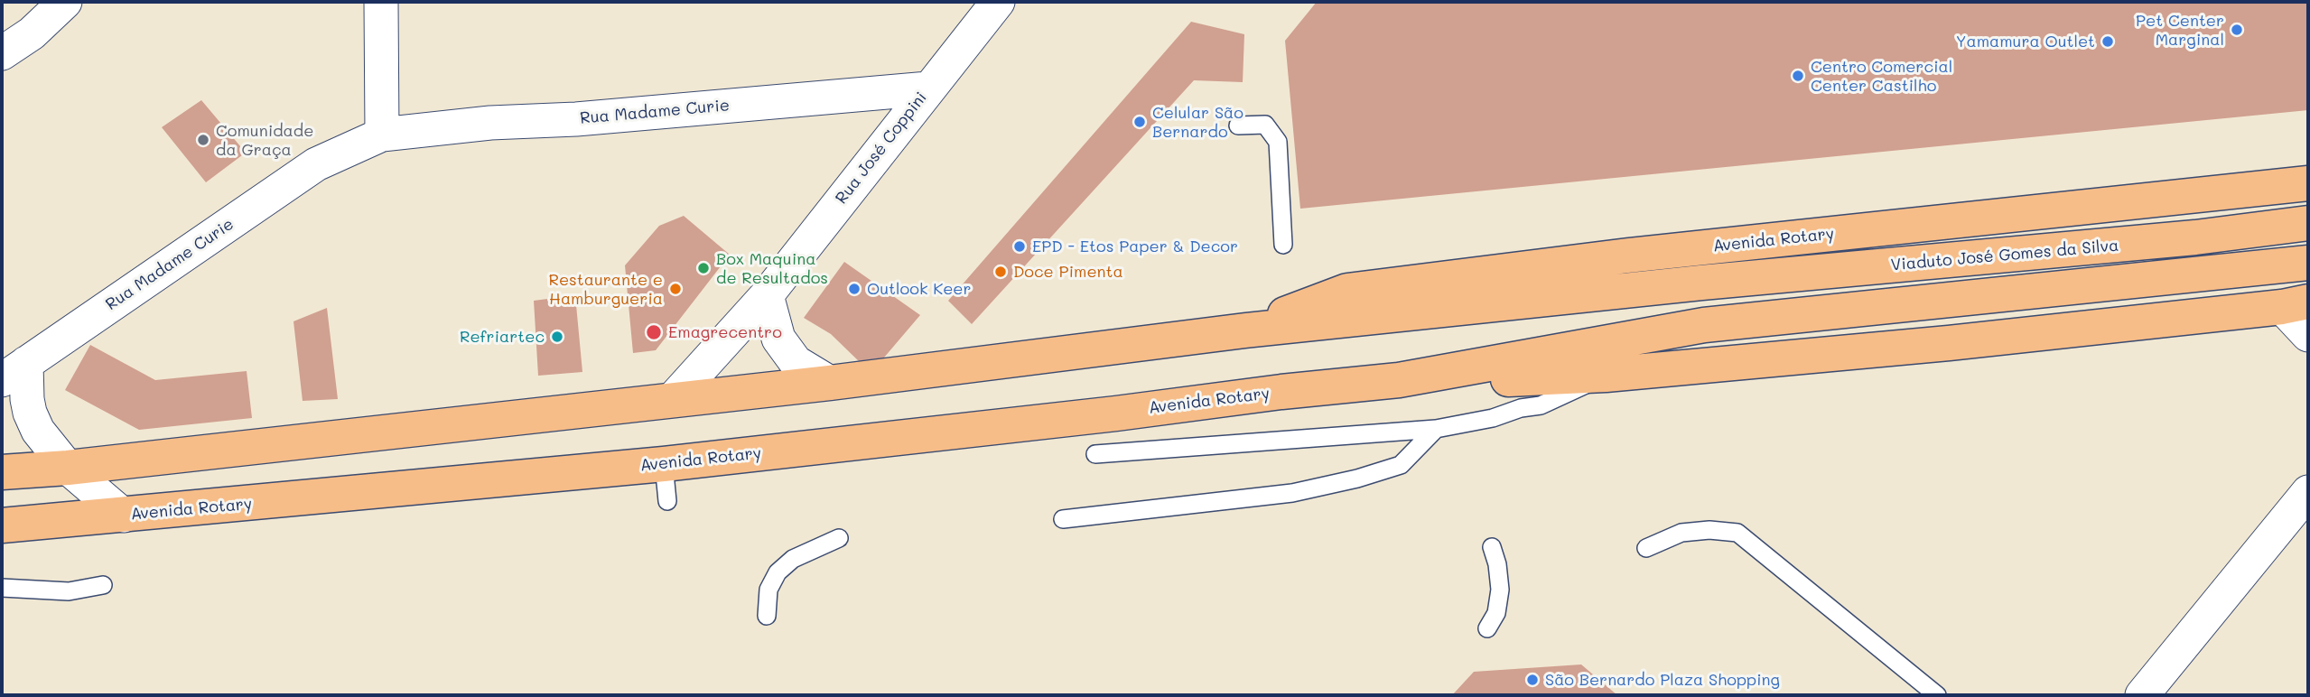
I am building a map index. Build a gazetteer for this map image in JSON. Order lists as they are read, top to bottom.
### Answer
{
  "streets": {
    "main road": ["Avenida Rotary", "Viaduto José Gomes da Silva"],
    "street": ["Rua Madame Curie", "Rua José Coppini"]
  },
  "crossings": [
    ["Rua Madame Curie", "Rua José Coppini"],
    ["Rua Madame Curie", "Avenida Rotary"],
    ["Rua José Coppini", "Avenida Rotary"],
    ["Avenida Rotary", "Viaduto José Gomes da Silva"]
  ],
  "places": [
    "Pet Center Marginal",
    "Yamamura Outlet",
    "Centro Comercial Center Castilho",
    "Celular São Bernardo",
    "Comunidade da Graça",
    "EPD - Etos Paper & Decor",
    "Box Maquina de Resultados",
    "Doce Pimenta",
    "Restaurante e Hamburgueria",
    "Outlook Keer",
    "Emagrecentro",
    "Refriartec",
    "São Bernardo Plaza Shopping"
  ]
}
